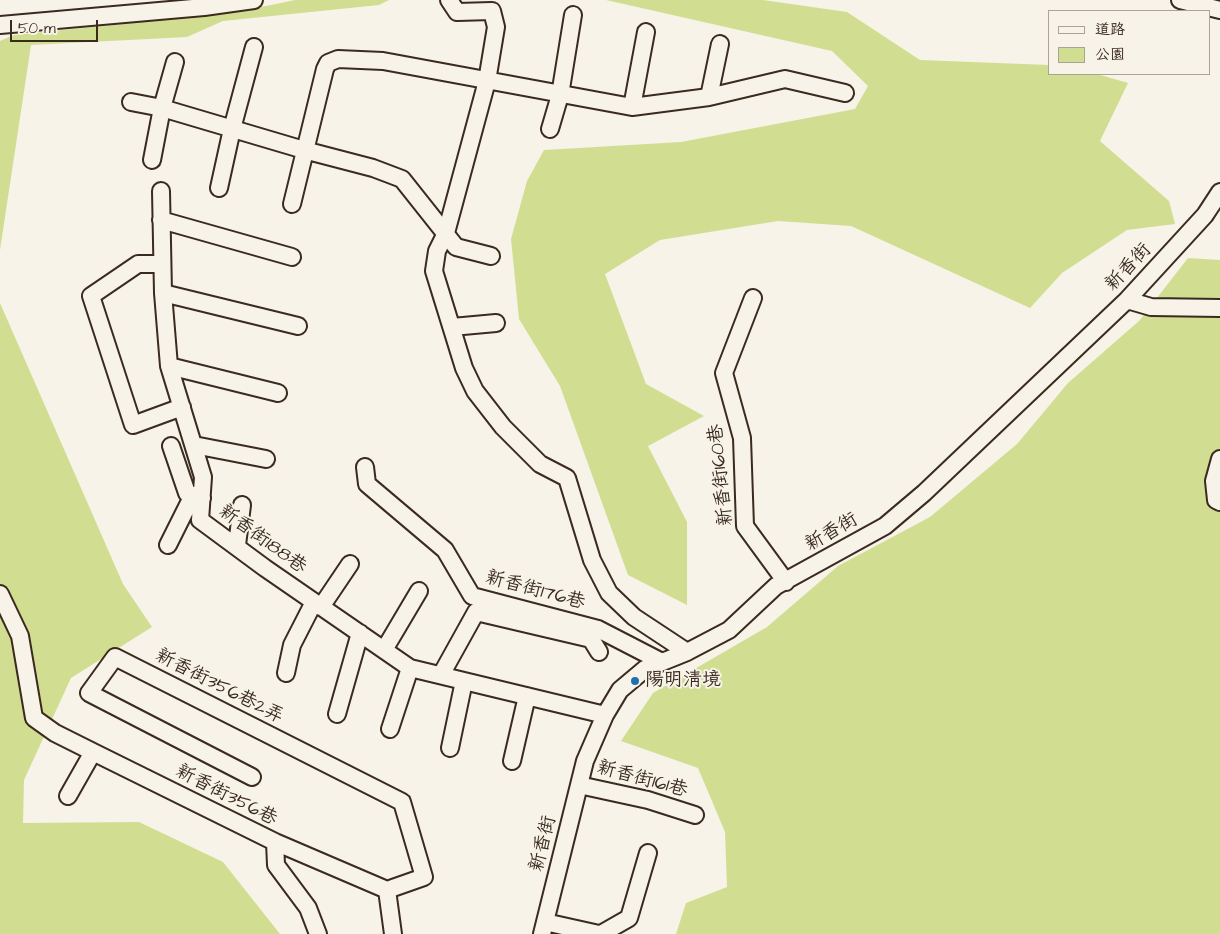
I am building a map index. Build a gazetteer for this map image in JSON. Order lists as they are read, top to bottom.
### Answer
{
  "streets": {
    "street": [
      "新香街",
      "新香街160巷",
      "新香街188巷",
      "新香街176巷",
      "新香街356巷2弄",
      "新香街161巷",
      "新香街356巷"
    ]
  },
  "crossings": [
    ["新香街", "新香街160巷"],
    ["新香街", "新香街188巷"],
    ["新香街", "新香街176巷"],
    ["新香街", "新香街161巷"]
  ],
  "places": ["陽明清境"],
  "legend": ["道路", "公園"],
  "scale_bar": "50 m"
}
